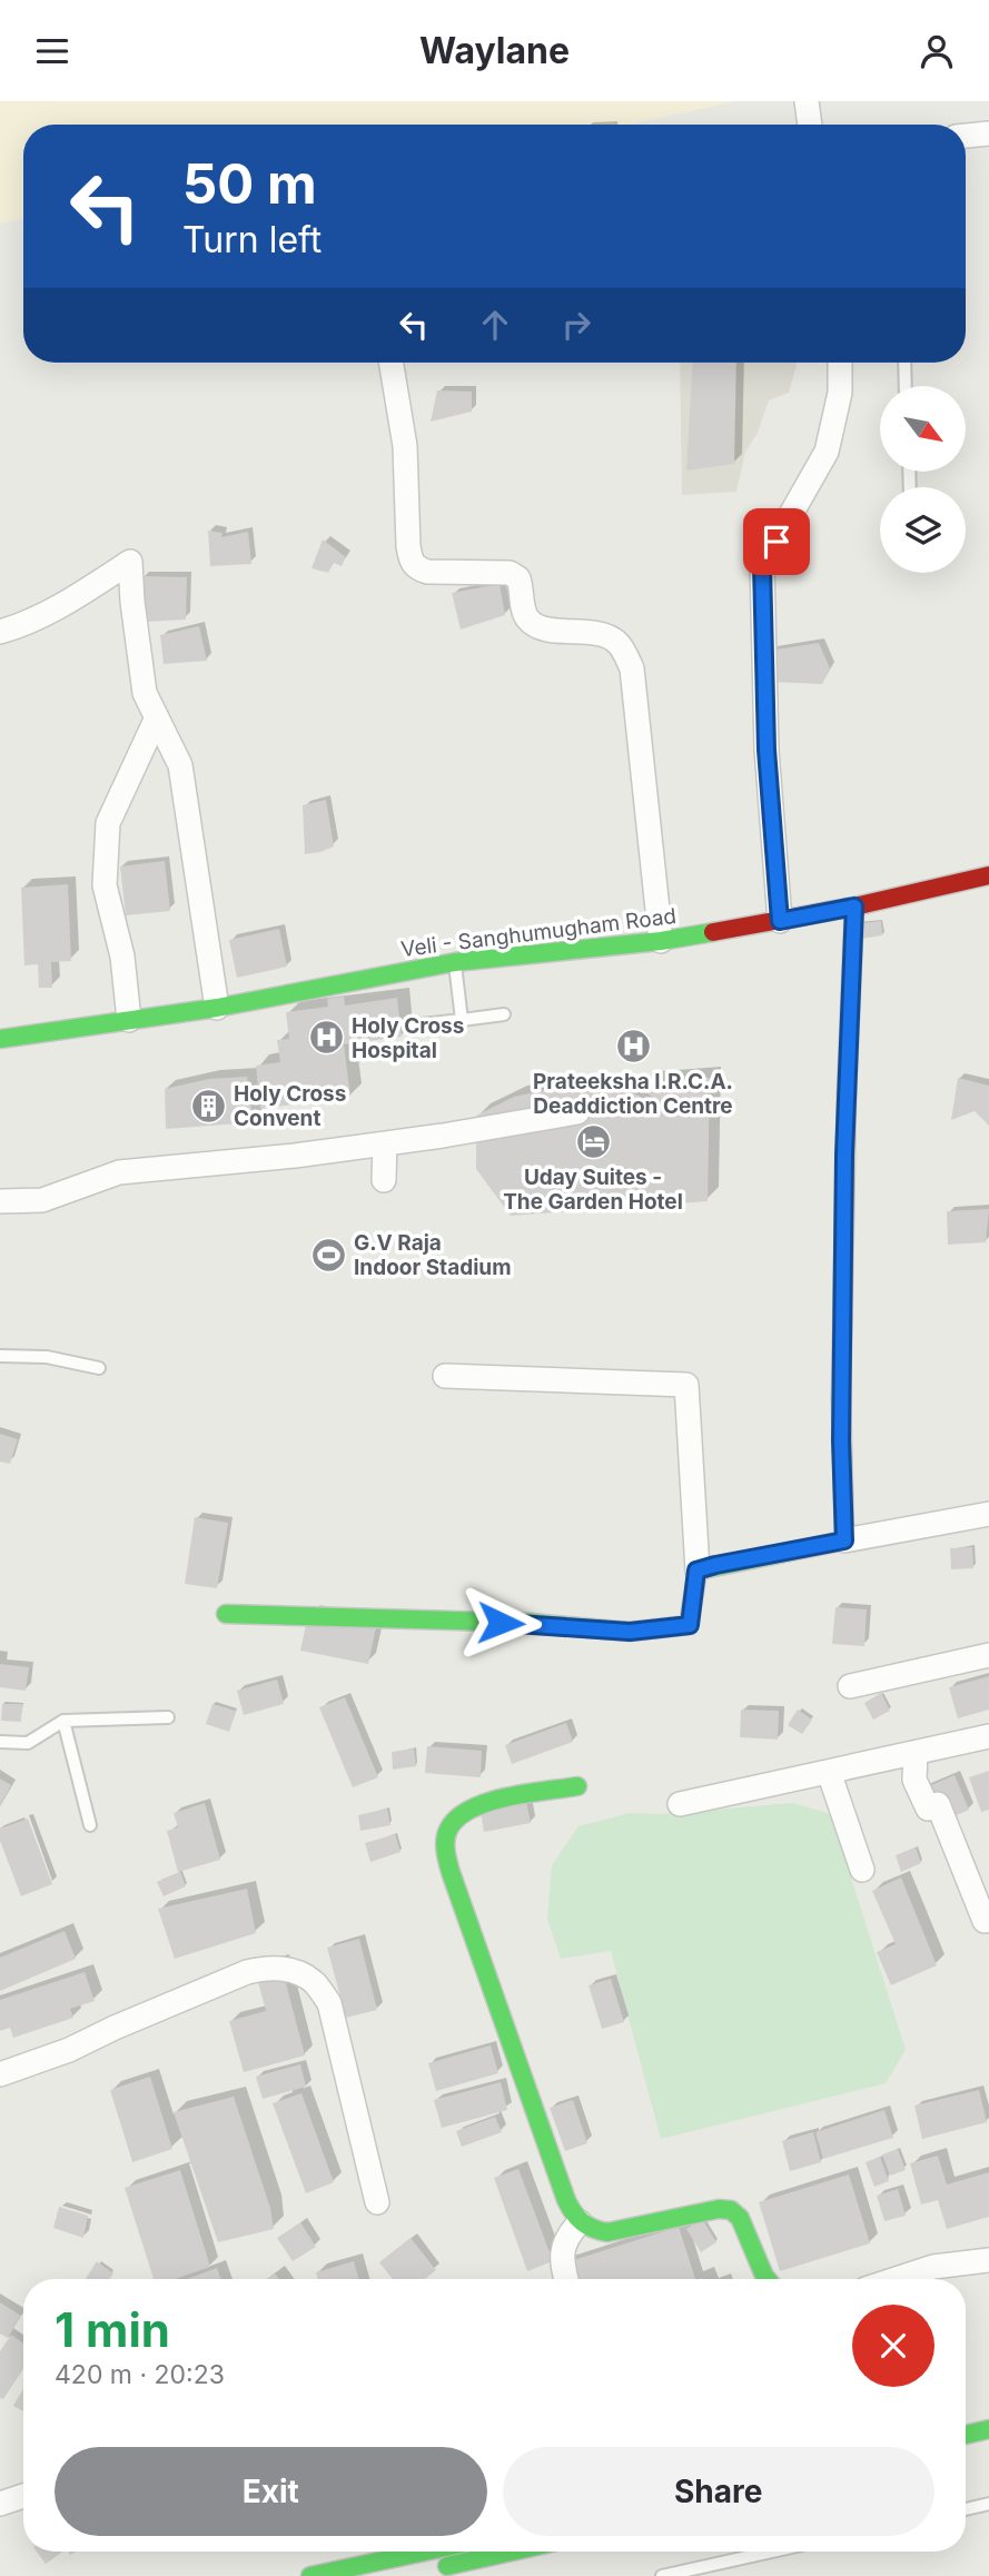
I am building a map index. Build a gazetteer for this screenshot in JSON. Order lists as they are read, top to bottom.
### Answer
{
  "streets": {
    "street": ["Veli - Sanghumugham Road"]
  },
  "places": {
    "hospital": ["Holy Cross Hospital", "Prateeksha I.R.C.A. Deaddiction Centre"],
    "building": ["Holy Cross Convent"],
    "hotel": ["Uday Suites - The Garden Hotel"],
    "sports": ["G.V Raja Indoor Stadium"]
  },
  "north": "bottom right",
  "page": {
    "header": "Waylane",
    "turn": ["50 m", "Turn left"],
    "heading": ["1 min", "420 m · 20:23"],
    "buttons": ["Exit", "Share"]
  }
}
